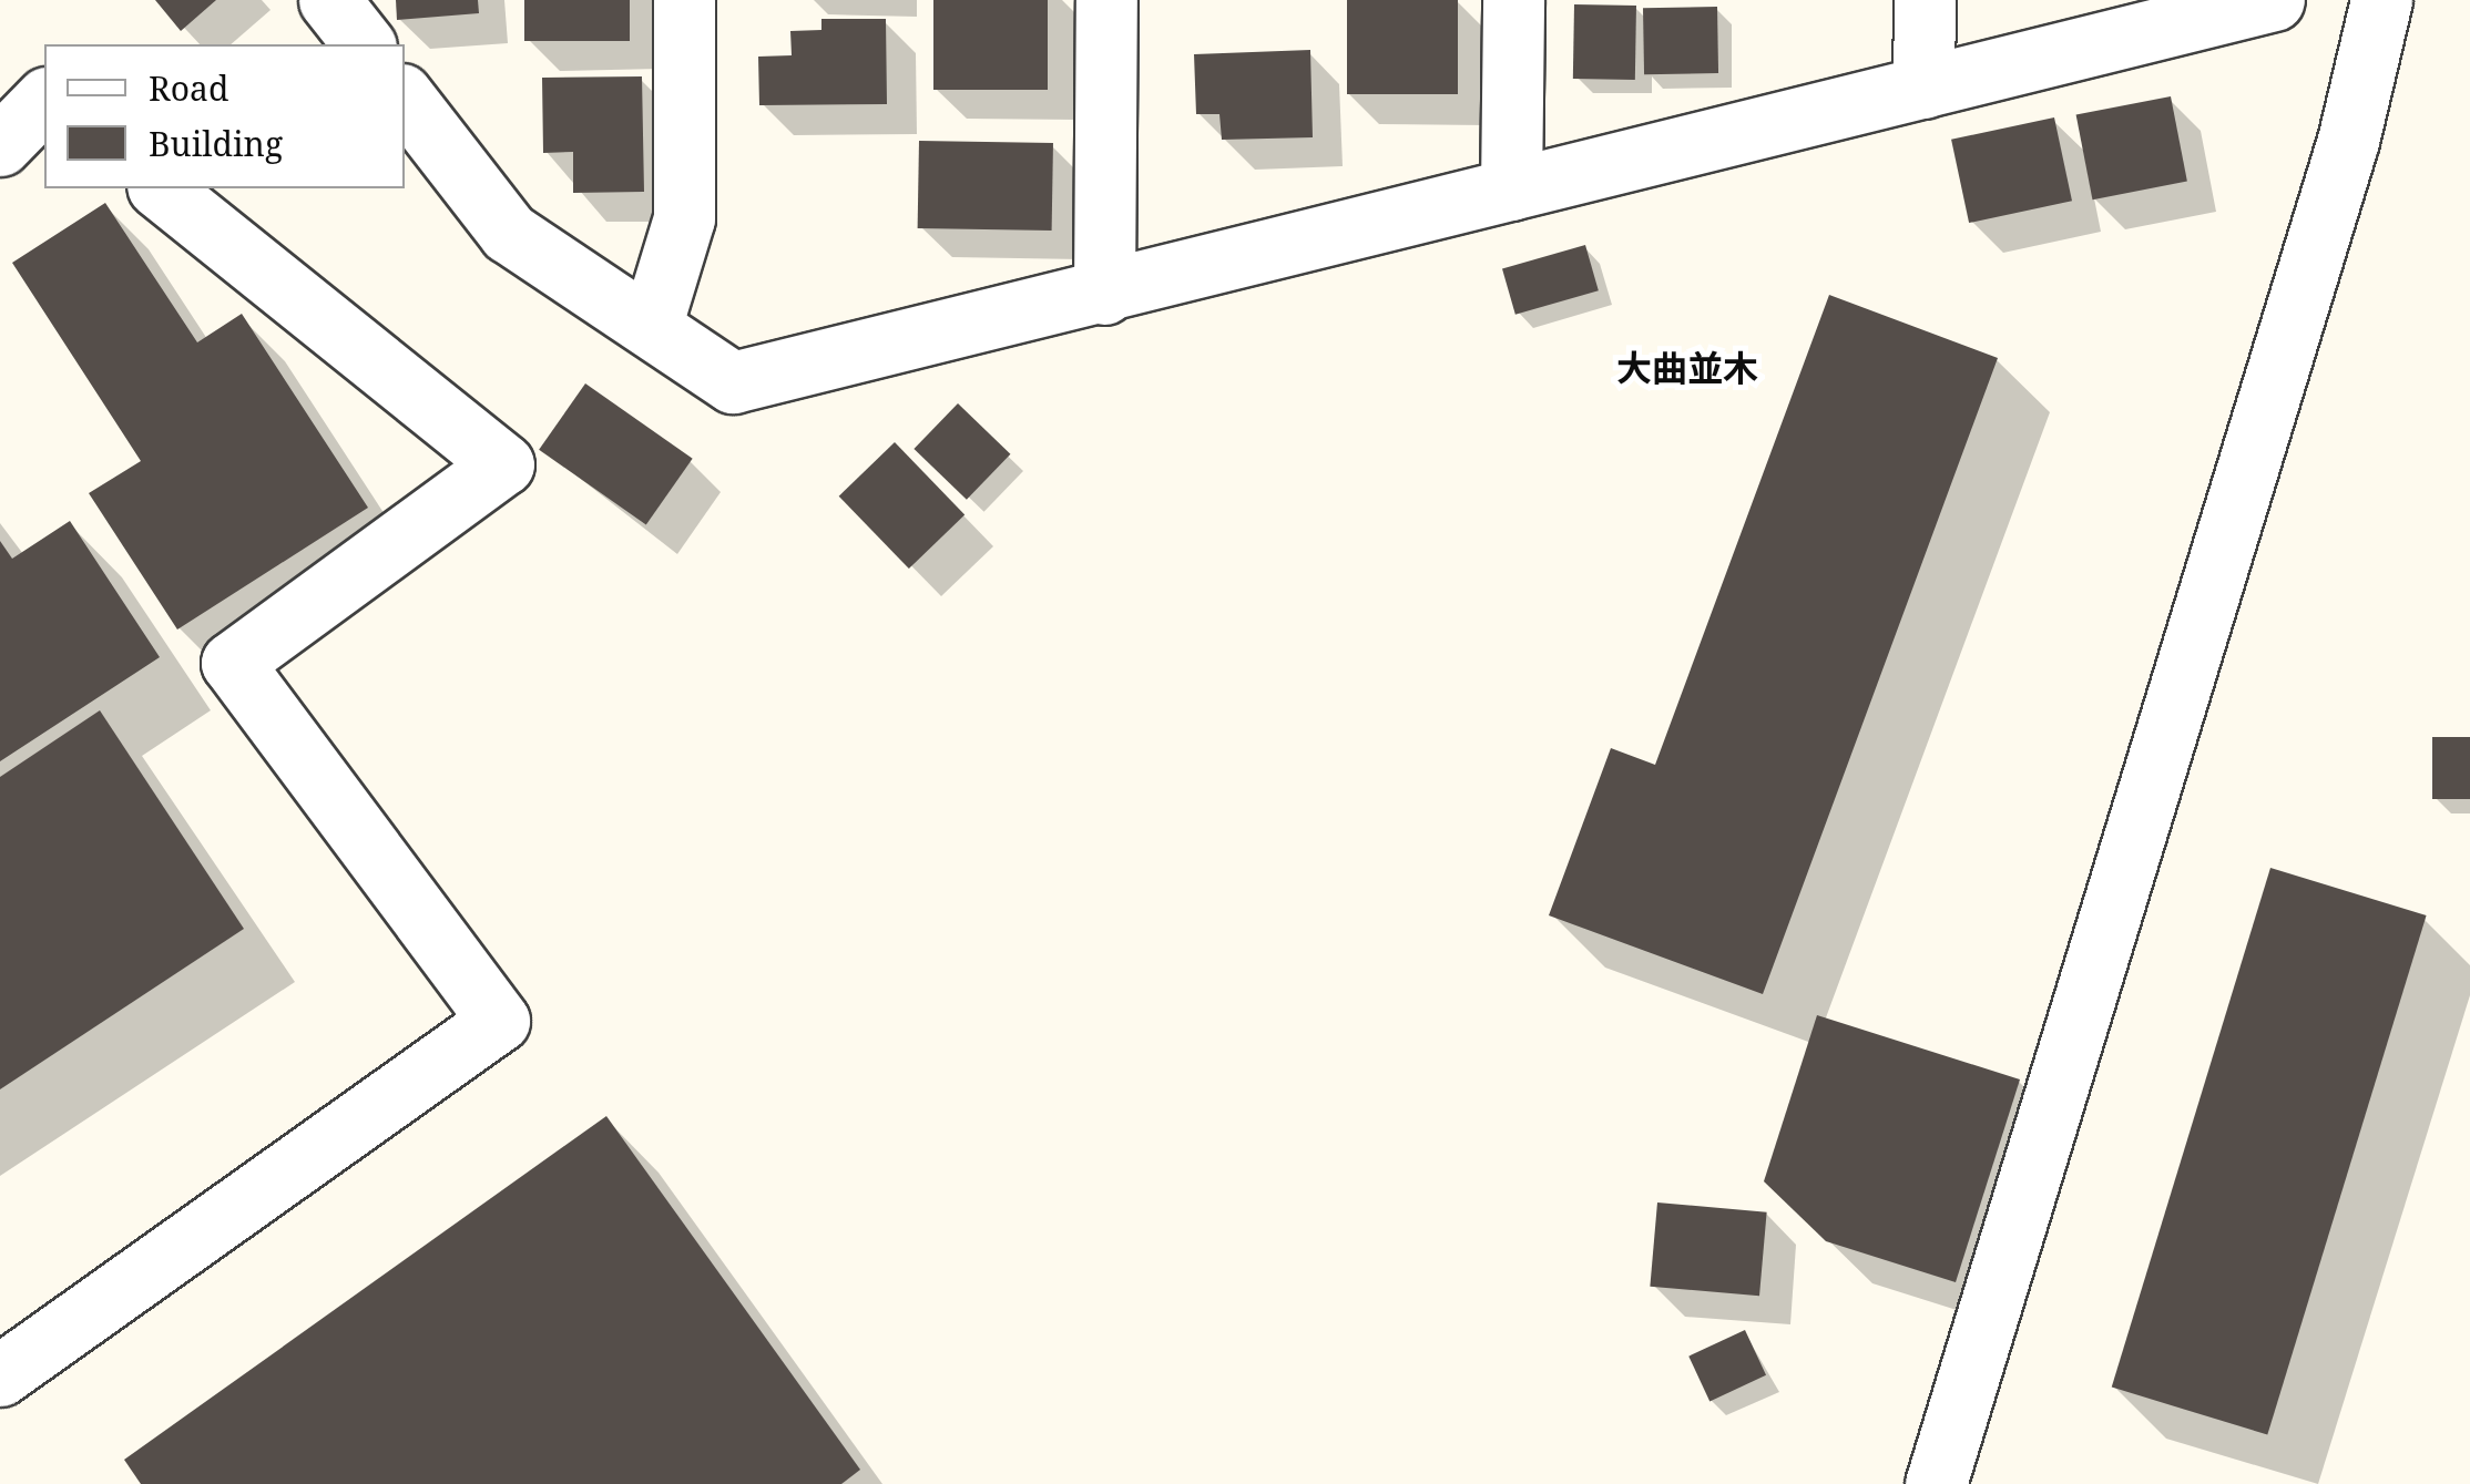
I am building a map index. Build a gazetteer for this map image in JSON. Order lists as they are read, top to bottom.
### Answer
{
  "districts": ["大曲並木"],
  "legend": ["Road", "Building"]
}
